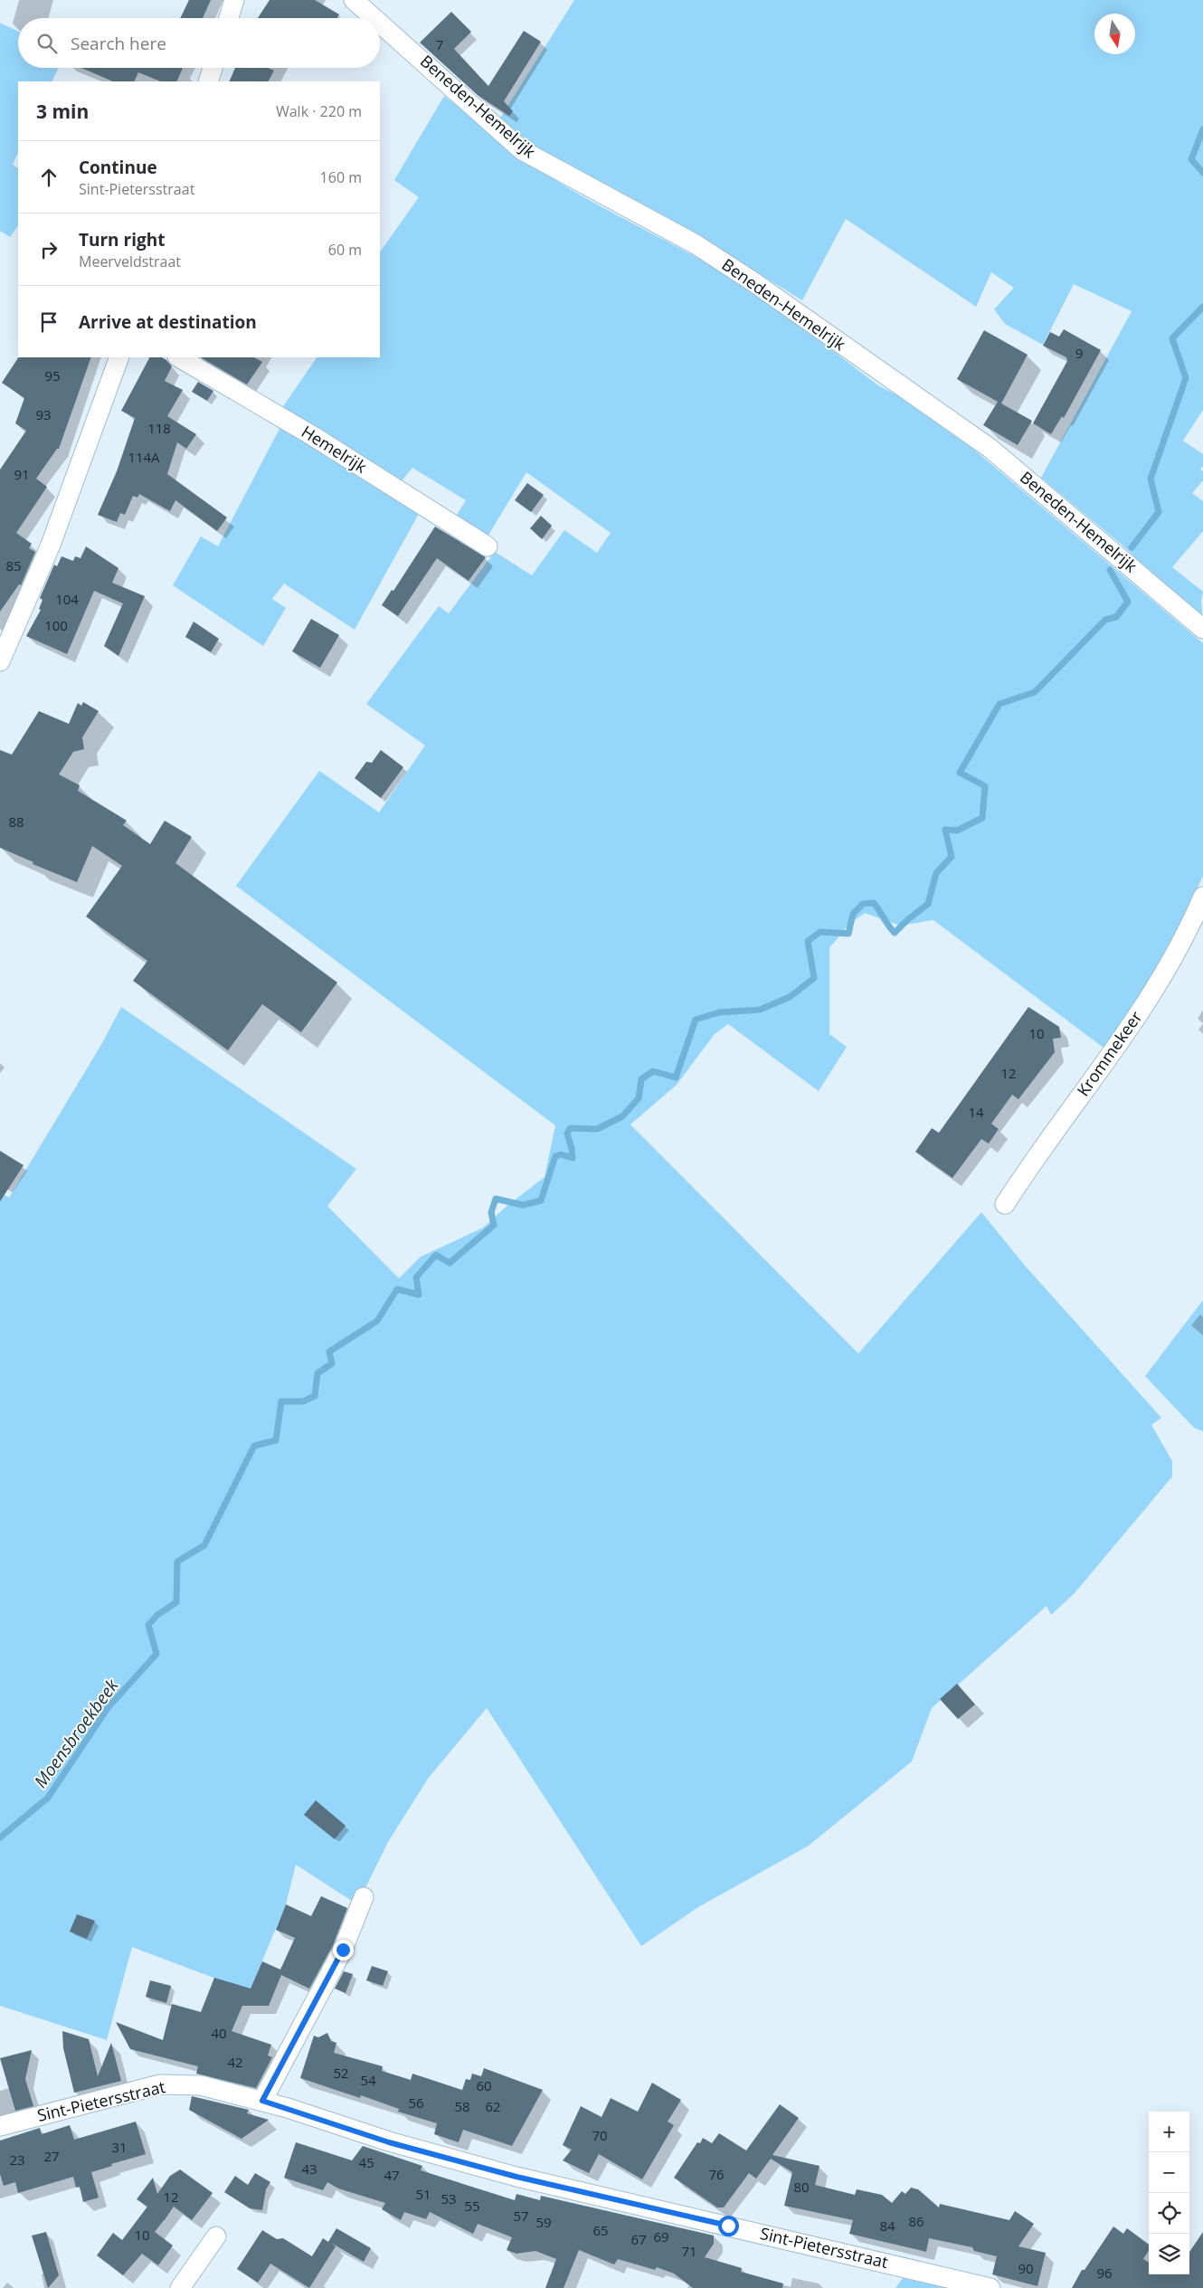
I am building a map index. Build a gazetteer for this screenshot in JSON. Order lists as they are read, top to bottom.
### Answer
{
  "streets": {
    "street": [
      "Beneden-Hemelrijk",
      "Hemelrijk",
      "Krommekeer",
      "Sint-Pietersstraat"
    ]
  },
  "water": ["Moensbroekbeek"],
  "house_numbers": [
    "7",
    "9",
    "95",
    "93",
    "118",
    "114A",
    "91",
    "85",
    "104",
    "100",
    "88",
    "10",
    "12",
    "14",
    "40",
    "42",
    "52",
    "54",
    "60",
    "56",
    "58",
    "62",
    "70",
    "31",
    "27",
    "23",
    "45",
    "43",
    "76",
    "47",
    "80",
    "51",
    "12",
    "53",
    "55",
    "57",
    "86",
    "59",
    "84",
    "65",
    "10",
    "69",
    "67",
    "71",
    "90",
    "96"
  ],
  "north": "bottom",
  "page": {
    "search": "Search here",
    "heading": ["3 min", "Walk · 220 m"],
    "list": [
      ["Continue", "Sint-Pietersstraat", "160 m"],
      ["Turn right", "Meerveldstraat", "60 m"],
      "Arrive at destination"
    ],
    "map_buttons": ["+", "−"]
  }
}
